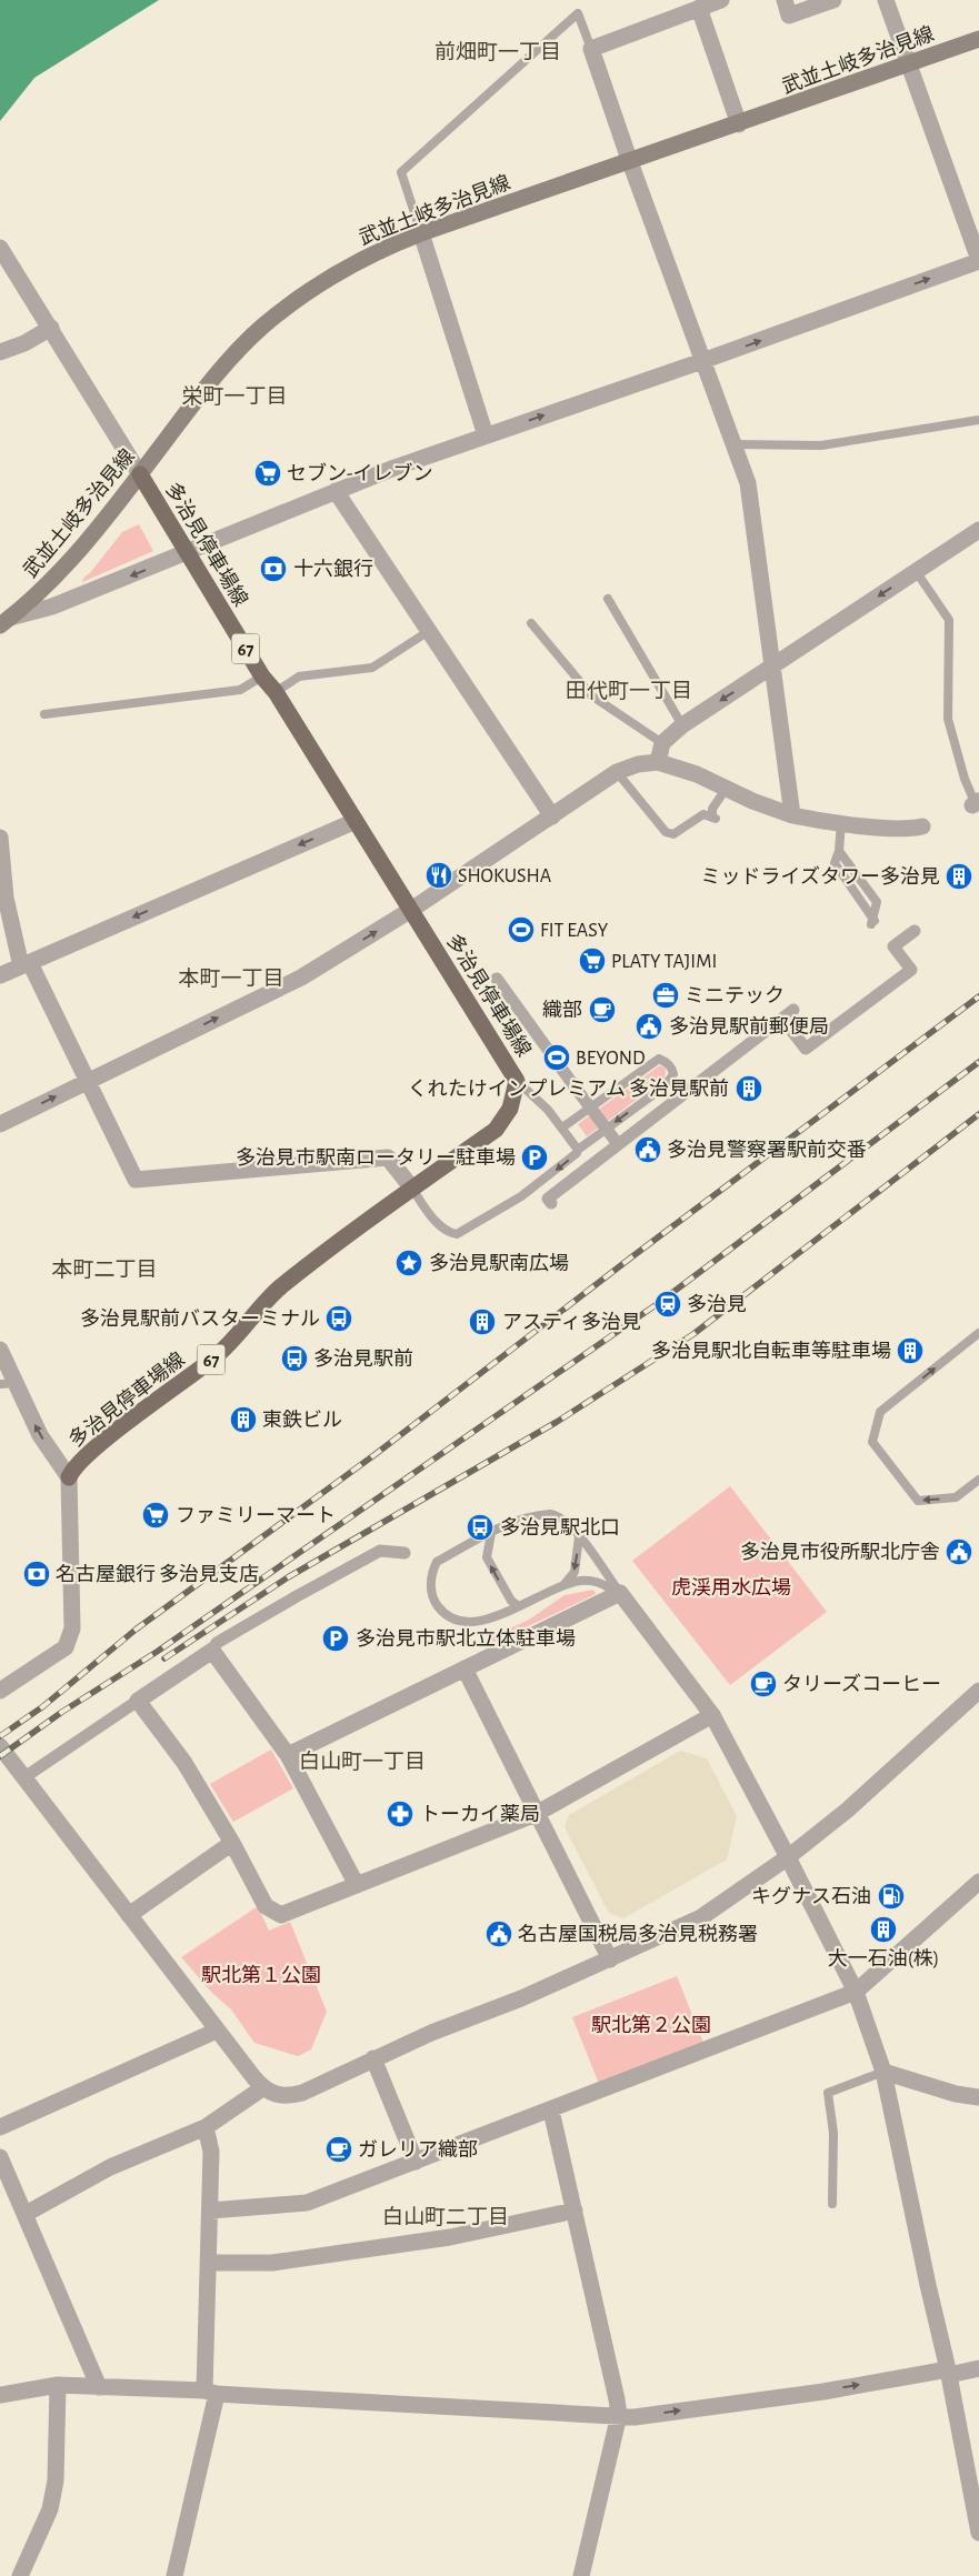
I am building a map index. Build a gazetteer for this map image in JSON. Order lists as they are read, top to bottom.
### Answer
{
  "streets": {
    "main road": ["武並土岐多治見線", "多治見停車場線", "67"]
  },
  "crossings": [
    ["武並土岐多治見線", "多治見停車場線"]
  ],
  "districts": [
    "前畑町一丁目",
    "栄町一丁目",
    "田代町一丁目",
    "本町一丁目",
    "本町二丁目",
    "白山町一丁目",
    "白山町二丁目"
  ],
  "parks": ["虎渓用水広場", "駅北第１公園", "駅北第２公園"],
  "places": {
    "supermarket": ["セブン-イレブン", "PLATY TAJIMI", "ファミリーマート"],
    "bank": ["十六銀行", "名古屋銀行 多治見支店"],
    "restaurant": ["SHOKUSHA"],
    "building": [
      "ミッドライズタワー多治見",
      "くれたけインプレミアム 多治見駅前",
      "アスティ多治見",
      "多治見駅北自転車等駐車場",
      "東鉄ビル",
      "大一石油(株)"
    ],
    "sports": ["FIT EASY", "BEYOND"],
    "office": ["ミニテック"],
    "cafe": ["織部", "タリーズコーヒー", "ガレリア織部"],
    "public building": [
      "多治見駅前郵便局",
      "多治見警察署駅前交番",
      "多治見市役所駅北庁舎",
      "名古屋国税局多治見税務署"
    ],
    "parking": ["多治見市駅南ロータリー駐車場", "多治見市駅北立体駐車場"],
    "place": ["多治見駅南広場"],
    "station": ["多治見"],
    "bus stop": ["多治見駅前バスターミナル", "多治見駅前", "多治見駅北口"],
    "pharmacy": ["トーカイ薬局"],
    "fuel station": ["キグナス石油"]
  }
}
